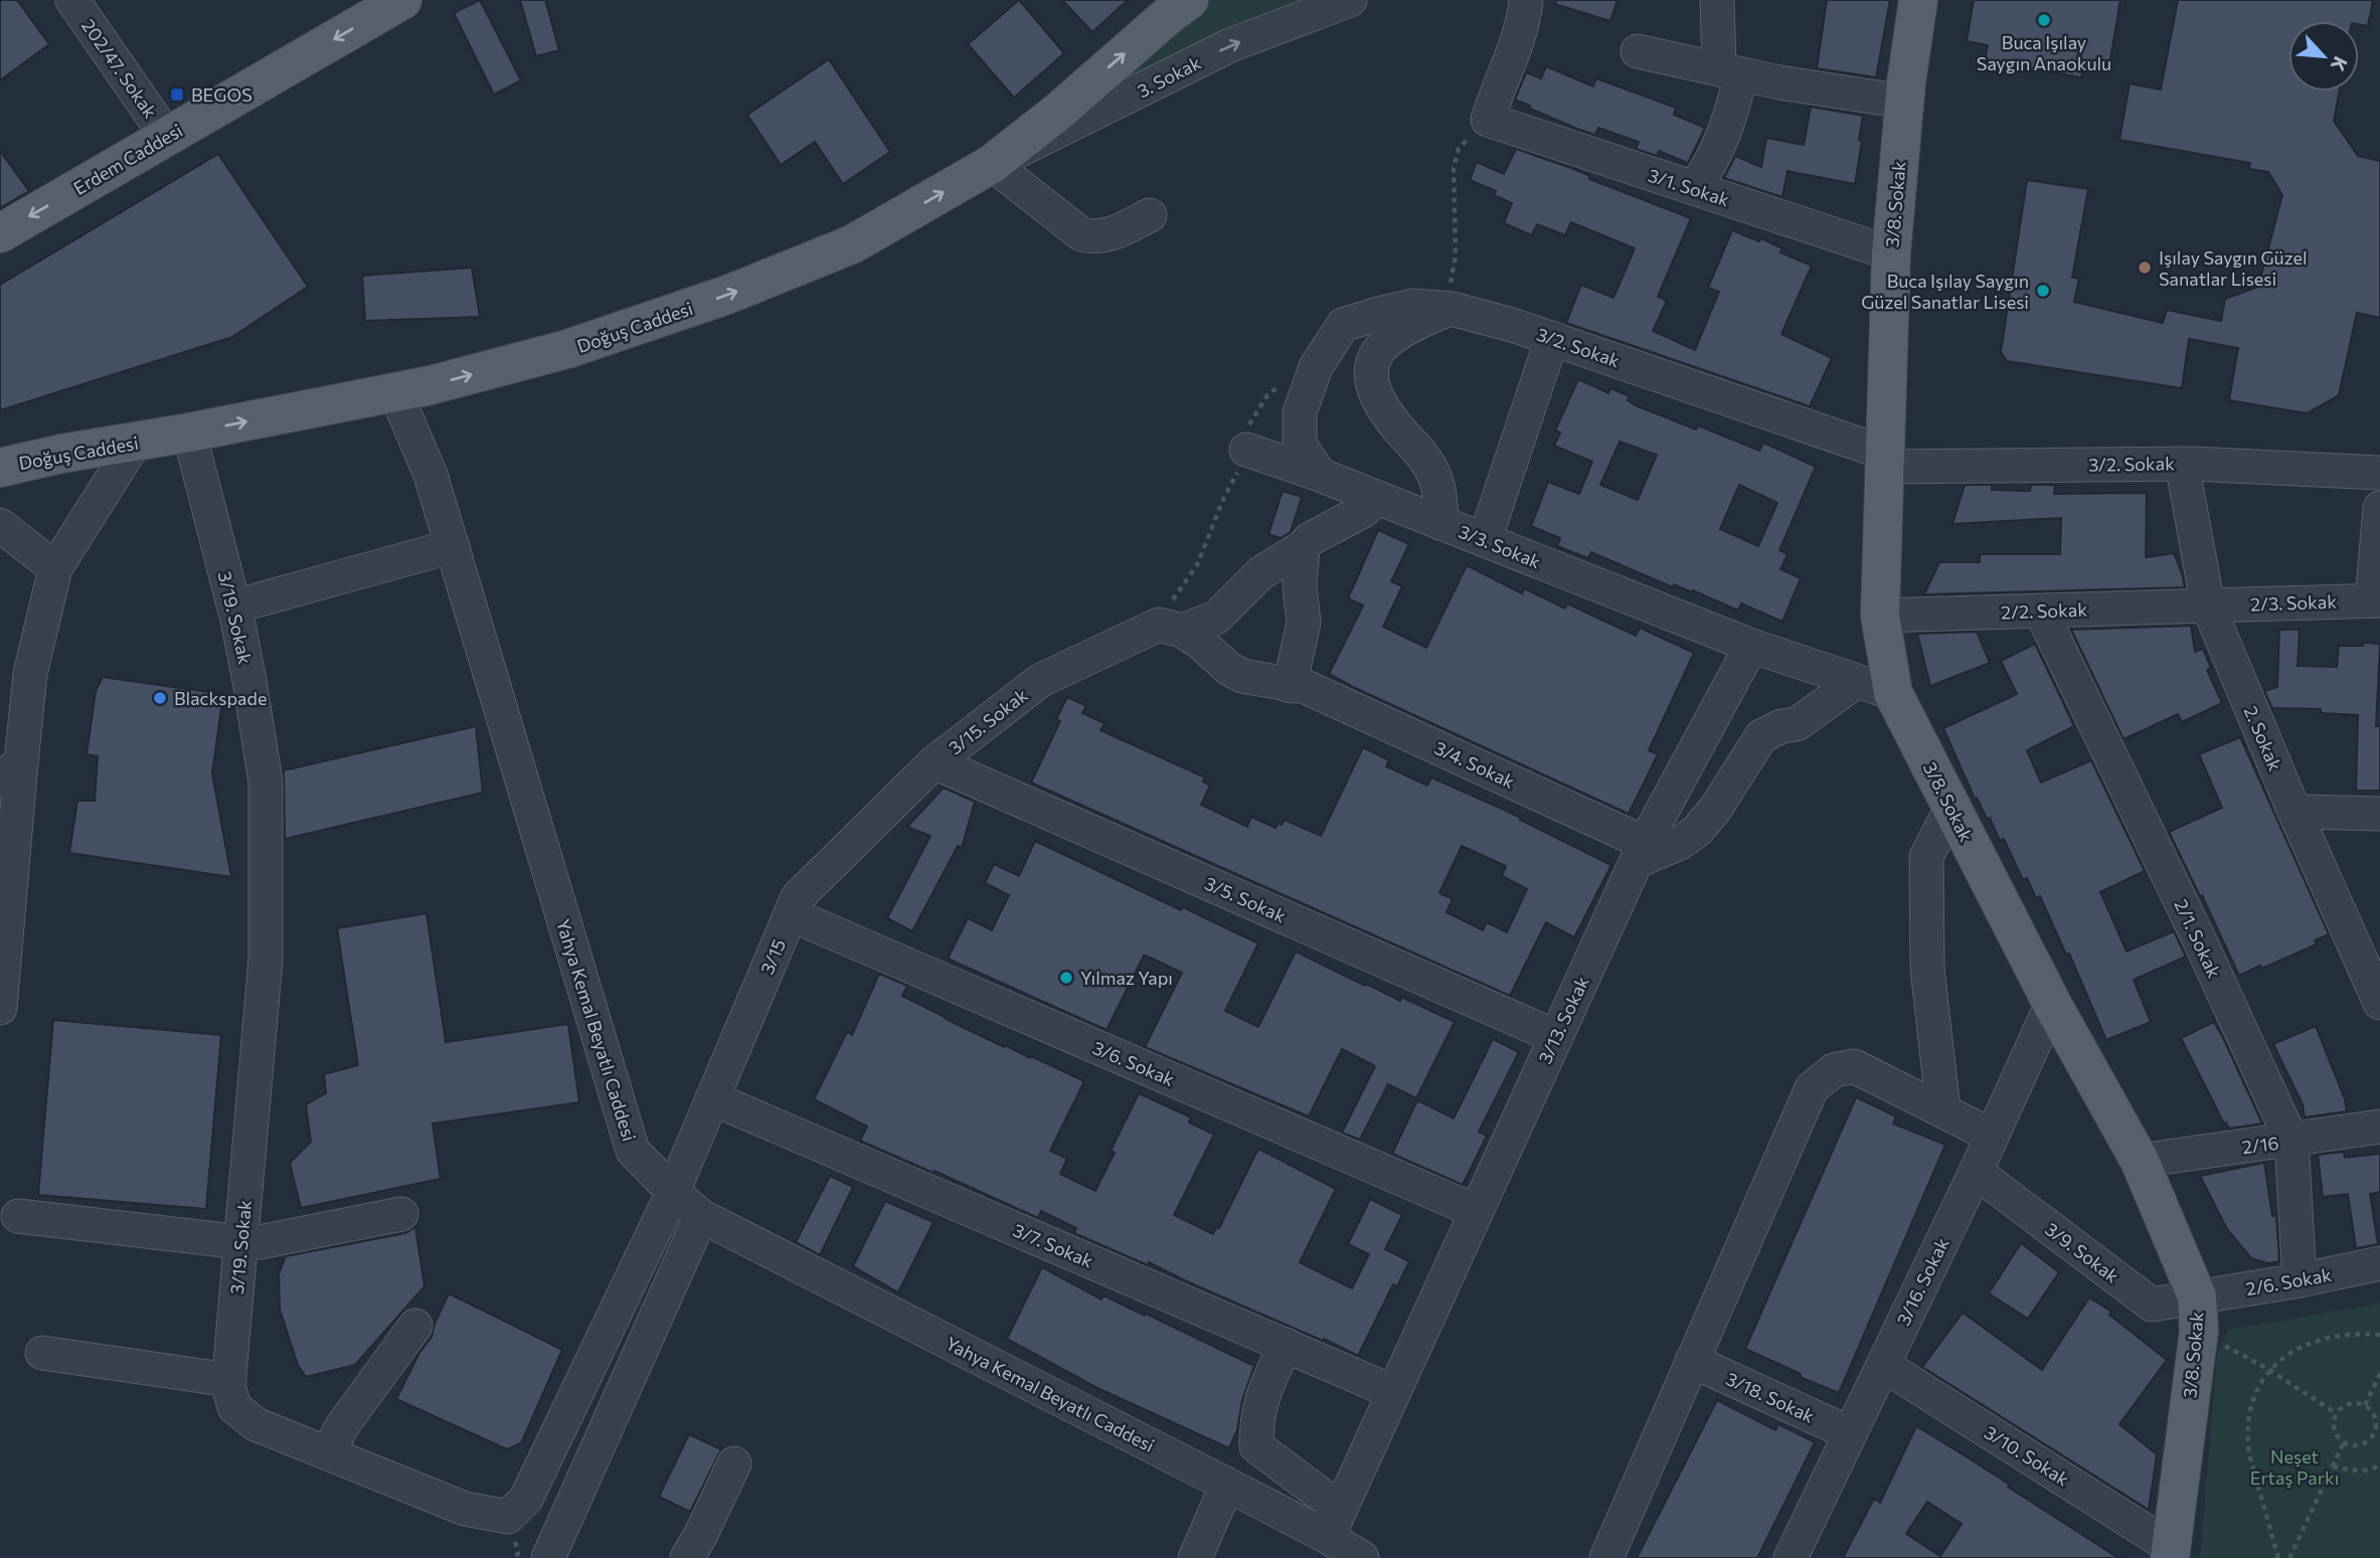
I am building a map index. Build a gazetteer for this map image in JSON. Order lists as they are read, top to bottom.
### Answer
{
  "streets": {
    "main road": ["Erdem Caddesi", "3/8. Sokak", "Doğuş Caddesi"],
    "street": [
      "202/47. Sokak",
      "3. Sokak",
      "3/1. Sokak",
      "3/2. Sokak",
      "3/3. Sokak",
      "2/3. Sokak",
      "2/2. Sokak",
      "3/19. Sokak",
      "3/15. Sokak",
      "2. Sokak",
      "3/4. Sokak",
      "3/5. Sokak",
      "2/1. Sokak",
      "3/15",
      "3/13. Sokak",
      "Yahya Kemal Beyatlı Caddesi",
      "3/6. Sokak",
      "2/16",
      "3/7. Sokak",
      "3/9. Sokak",
      "3/16. Sokak",
      "2/6. Sokak",
      "3/18. Sokak",
      "3/10. Sokak"
    ]
  },
  "crossings": [
    ["202/47. Sokak", "Erdem Caddesi"],
    ["3. Sokak", "Doğuş Caddesi"],
    ["3/1. Sokak", "3/8. Sokak"],
    ["3/8. Sokak", "3/2. Sokak"],
    ["3/8. Sokak", "2/2. Sokak"],
    ["3/8. Sokak", "2/16"],
    ["3/8. Sokak", "3/9. Sokak"],
    ["3/8. Sokak", "3/16. Sokak"],
    ["3/8. Sokak", "2/6. Sokak"],
    ["3/8. Sokak", "3/10. Sokak"],
    ["Doğuş Caddesi", "3/19. Sokak"],
    ["Doğuş Caddesi", "Yahya Kemal Beyatlı Caddesi"],
    ["3/2. Sokak", "3/3. Sokak"],
    ["3/2. Sokak", "2. Sokak"],
    ["3/3. Sokak", "3/15. Sokak"],
    ["3/3. Sokak", "3/13. Sokak"],
    ["2/3. Sokak", "2/2. Sokak"],
    ["2/3. Sokak", "2. Sokak"],
    ["2/2. Sokak", "2. Sokak"],
    ["2/2. Sokak", "2/1. Sokak"],
    ["3/19. Sokak", "3/15"],
    ["3/19. Sokak", "Yahya Kemal Beyatlı Caddesi"],
    ["3/15. Sokak", "3/4. Sokak"],
    ["3/15. Sokak", "3/5. Sokak"],
    ["3/15. Sokak", "3/15"],
    ["3/4. Sokak", "3/13. Sokak"],
    ["3/5. Sokak", "3/15"],
    ["3/5. Sokak", "3/13. Sokak"],
    ["2/1. Sokak", "2/16"],
    ["2/1. Sokak", "2/6. Sokak"],
    ["3/15", "Yahya Kemal Beyatlı Caddesi"],
    ["3/15", "3/6. Sokak"],
    ["3/15", "3/7. Sokak"],
    ["3/13. Sokak", "Yahya Kemal Beyatlı Caddesi"],
    ["3/13. Sokak", "3/6. Sokak"],
    ["3/13. Sokak", "3/7. Sokak"],
    ["3/9. Sokak", "3/16. Sokak"],
    ["3/9. Sokak", "2/6. Sokak"],
    ["3/16. Sokak", "3/18. Sokak"],
    ["3/16. Sokak", "3/10. Sokak"]
  ],
  "one_way": ["3. Sokak", "Erdem Caddesi", "Doğuş Caddesi"],
  "parks": ["Neşet Ertaş Parkı"],
  "places": {
    "other": [
      "Buca Işılay Saygın Anaokulu",
      "Işılay Saygın Güzel Sanatlar Lisesi",
      "Buca Işılay Saygın Güzel Sanatlar Lisesi",
      "Blackspade",
      "Yılmaz Yapı"
    ],
    "transit": ["BEGOS"]
  },
  "north": "bottom right"
}
